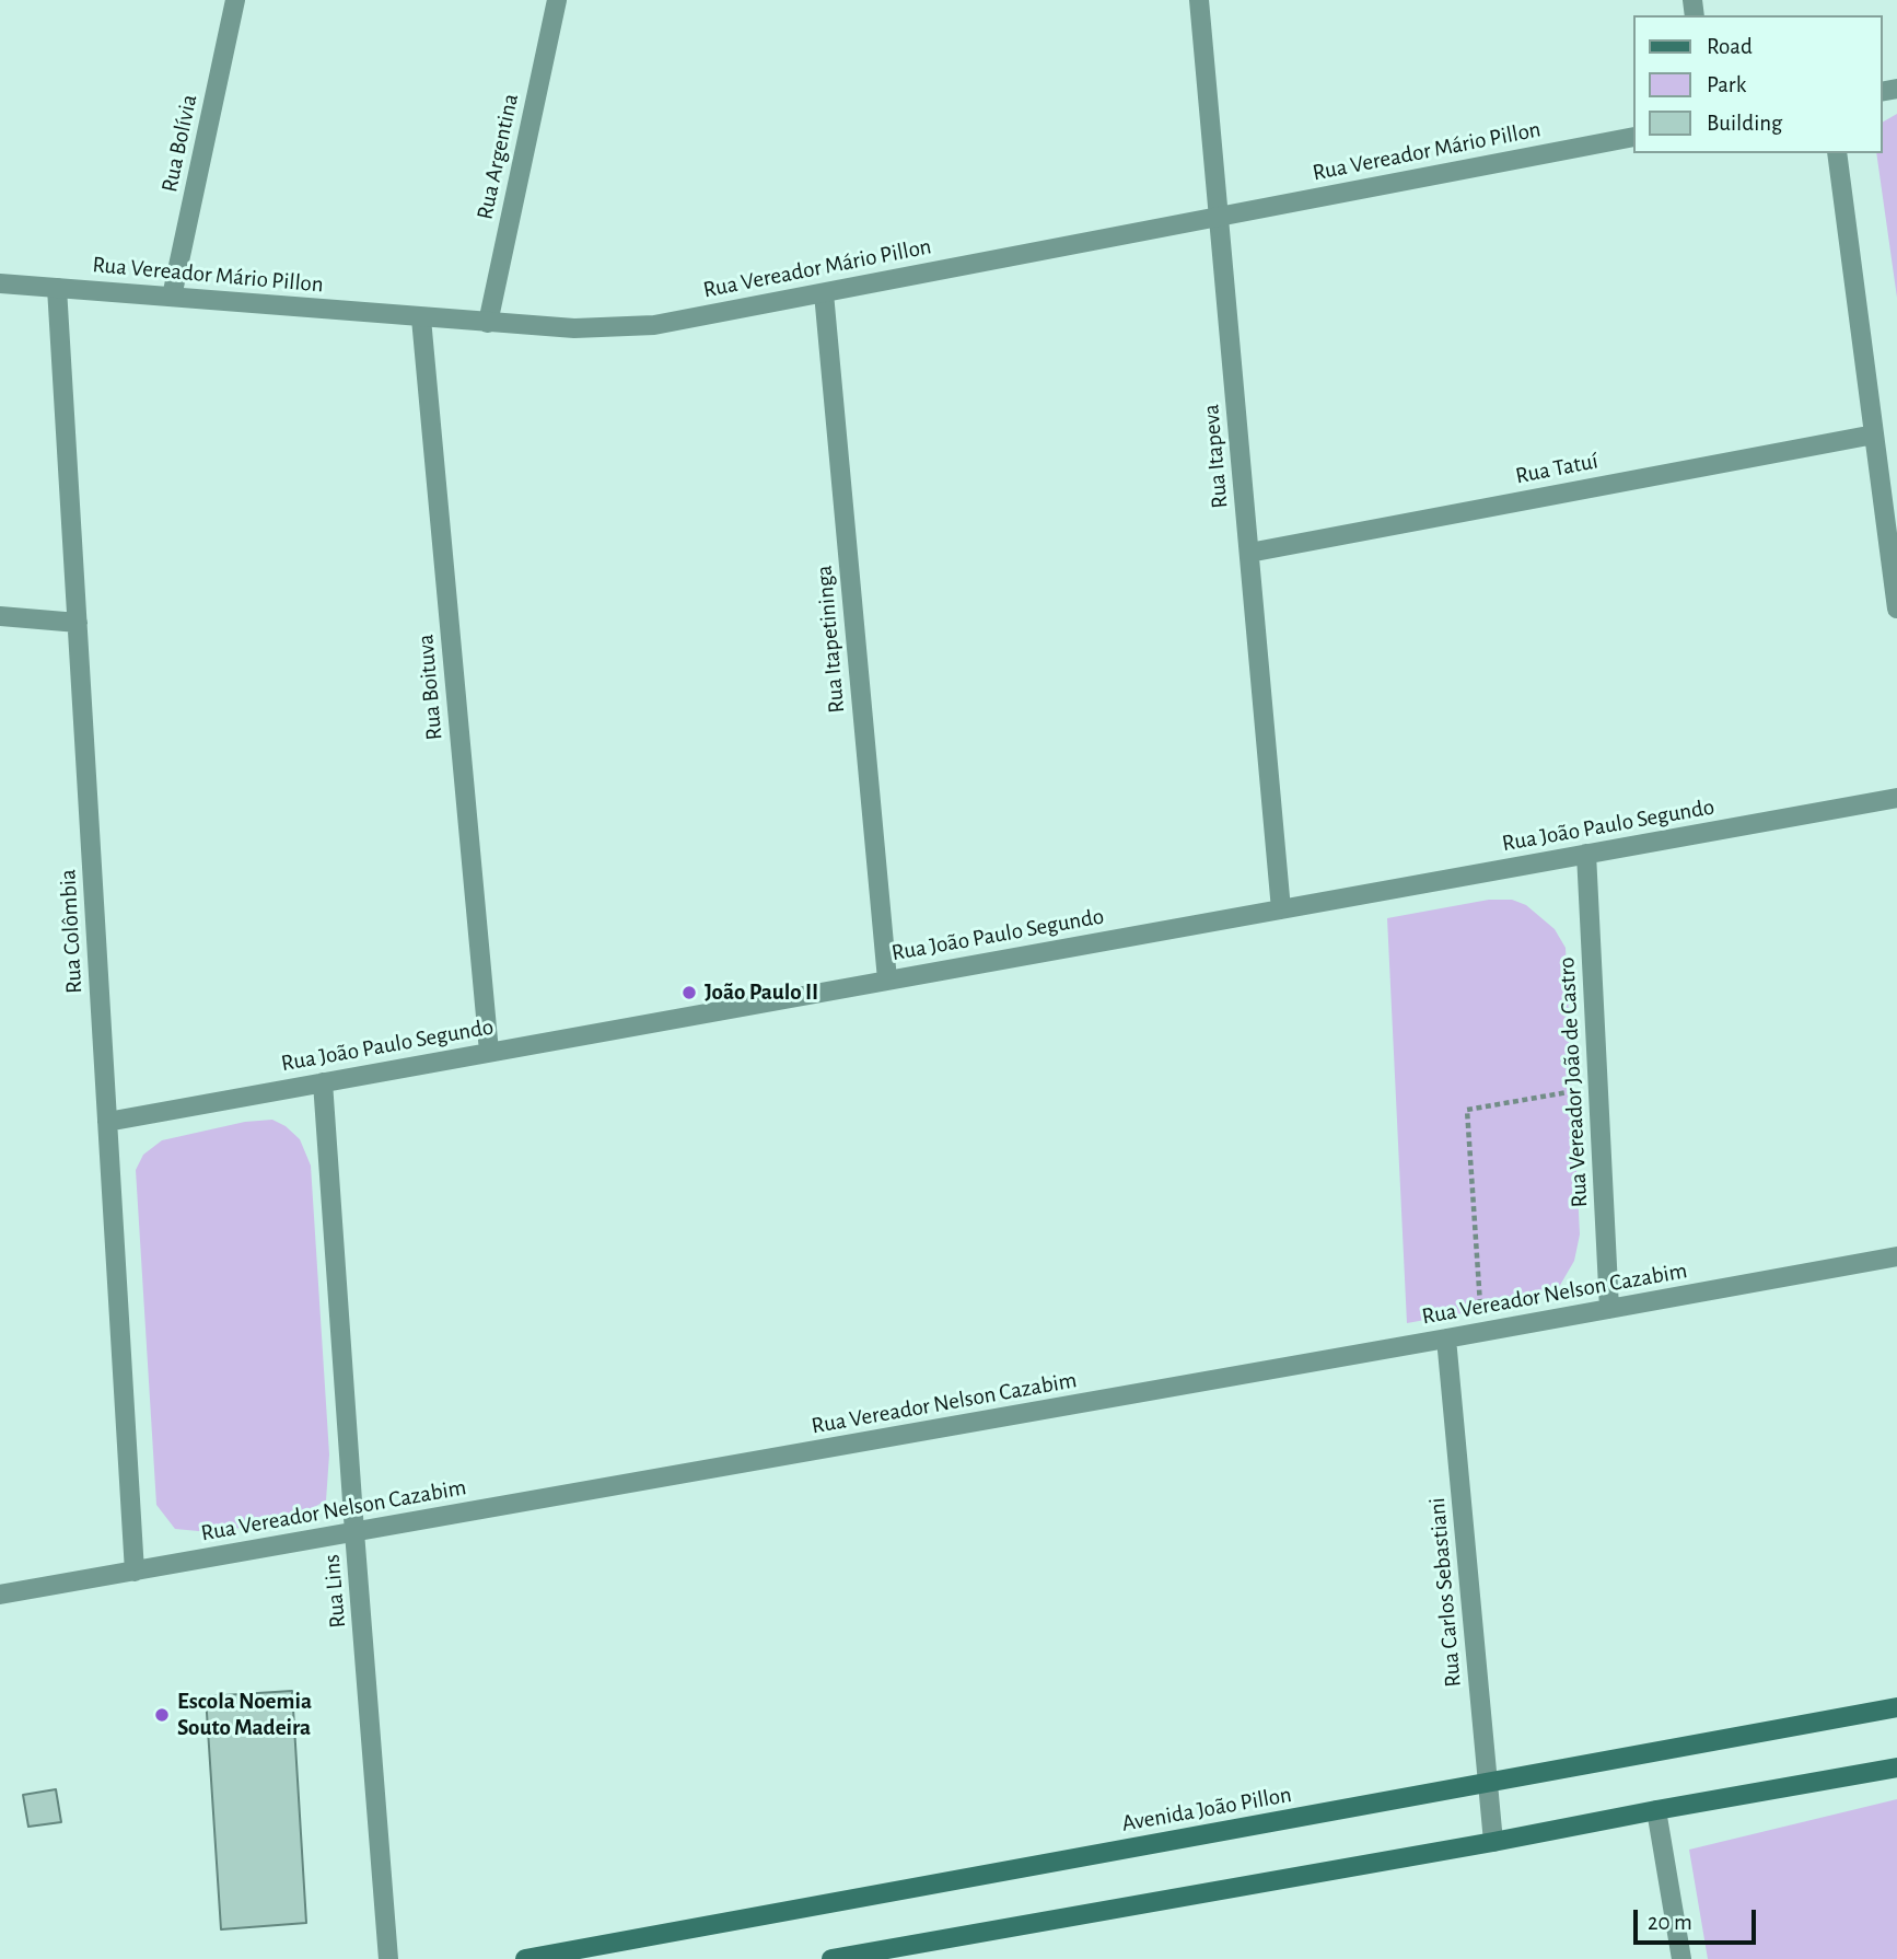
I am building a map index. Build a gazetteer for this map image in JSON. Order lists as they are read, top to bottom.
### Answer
{
  "streets": {
    "main road": ["Avenida João Pillon"],
    "street": [
      "Rua Bolívia",
      "Rua Vereador Mário Pillon",
      "Rua Argentina",
      "Rua Itapeva",
      "Rua Tatuí",
      "Rua Itapetininga",
      "Rua Boituva",
      "Rua João Paulo Segundo",
      "Rua Colômbia",
      "Rua Vereador João de Castro",
      "Rua Vereador Nelson Cazabim",
      "Rua Lins",
      "Rua Carlos Sebastiani"
    ]
  },
  "crossings": [
    ["Rua Bolívia", "Rua Vereador Mário Pillon"],
    ["Rua Vereador Mário Pillon", "Rua Argentina"],
    ["Rua Vereador Mário Pillon", "Rua Itapeva"],
    ["Rua Vereador Mário Pillon", "Rua Itapetininga"],
    ["Rua Vereador Mário Pillon", "Rua Boituva"],
    ["Rua Vereador Mário Pillon", "Rua Colômbia"],
    ["Rua Itapeva", "Rua Tatuí"],
    ["Rua Itapeva", "Rua João Paulo Segundo"],
    ["Rua Itapetininga", "Rua João Paulo Segundo"],
    ["Rua Boituva", "Rua João Paulo Segundo"],
    ["Rua João Paulo Segundo", "Rua Colômbia"],
    ["Rua João Paulo Segundo", "Rua Vereador João de Castro"],
    ["Rua João Paulo Segundo", "Rua Lins"],
    ["Rua Colômbia", "Rua Vereador Nelson Cazabim"],
    ["Rua Vereador João de Castro", "Rua Vereador Nelson Cazabim"],
    ["Rua Vereador Nelson Cazabim", "Rua Lins"],
    ["Rua Vereador Nelson Cazabim", "Rua Carlos Sebastiani"],
    ["Rua Carlos Sebastiani", "Avenida João Pillon"]
  ],
  "places": ["João Paulo II", "Escola Noemia Souto Madeira"],
  "legend": ["Road", "Park", "Building"],
  "scale_bar": "20 m"
}
